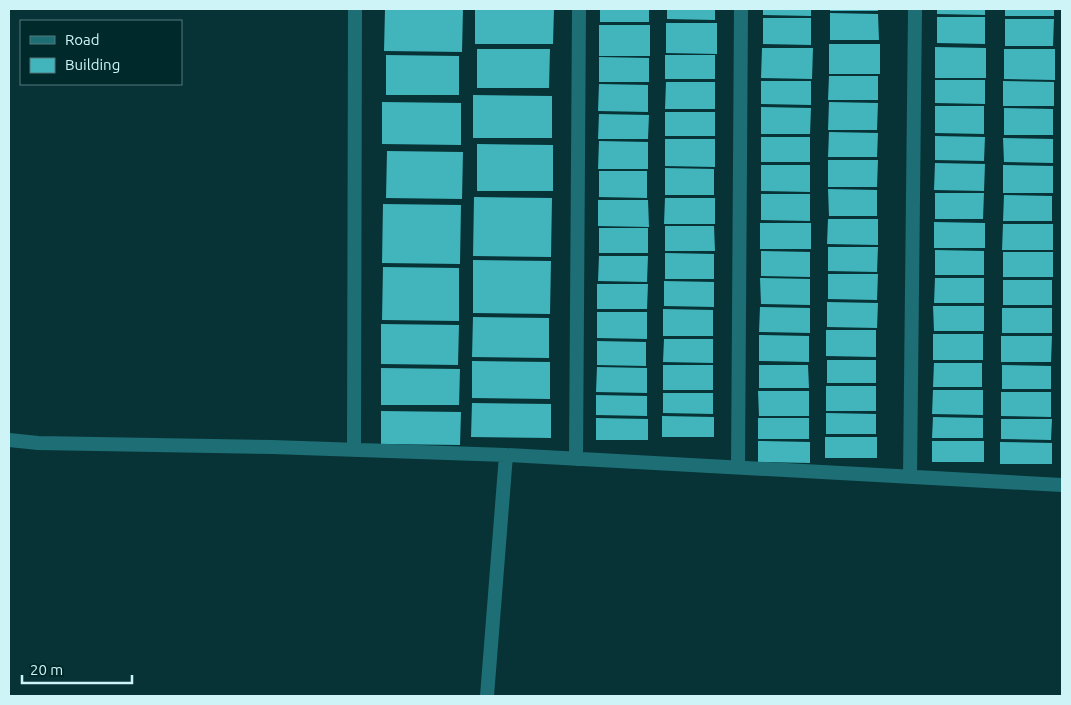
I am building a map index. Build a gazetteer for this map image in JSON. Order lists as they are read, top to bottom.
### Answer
{
  "legend": ["Road", "Building"],
  "scale_bar": "20 m"
}
